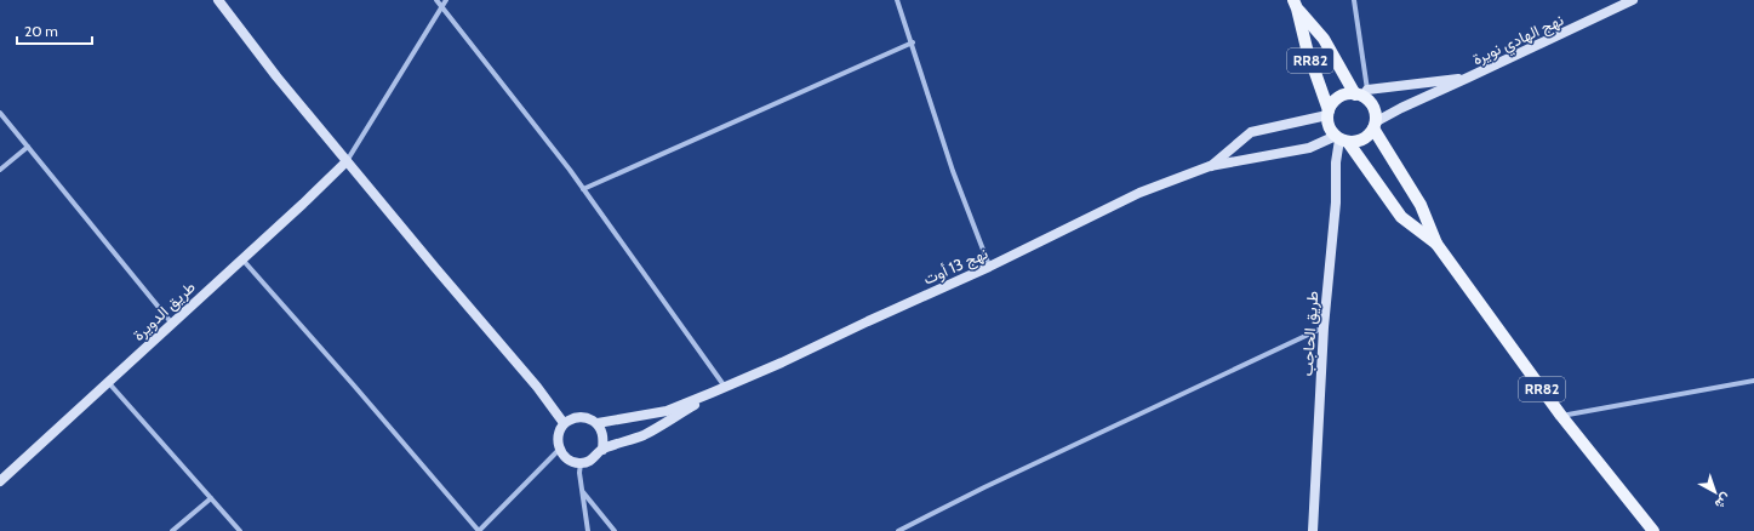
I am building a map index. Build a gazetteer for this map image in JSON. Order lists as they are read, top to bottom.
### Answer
{
  "streets": {
    "main road": ["RR82"],
    "street": [
      "نهج الهادي نويرة",
      "نهج 13 أوت",
      "طريق الدويرة",
      "طريق الحاجب"
    ]
  },
  "crossings": [
    ["نهج الهادي نويرة", "RR82"],
    ["نهج الهادي نويرة", "نهج 13 أوت"],
    ["نهج الهادي نويرة", "طريق الحاجب"],
    ["RR82", "نهج 13 أوت"],
    ["RR82", "طريق الحاجب"],
    ["نهج 13 أوت", "طريق الحاجب"]
  ],
  "scale_bar": "20 m",
  "north": "bottom right"
}
